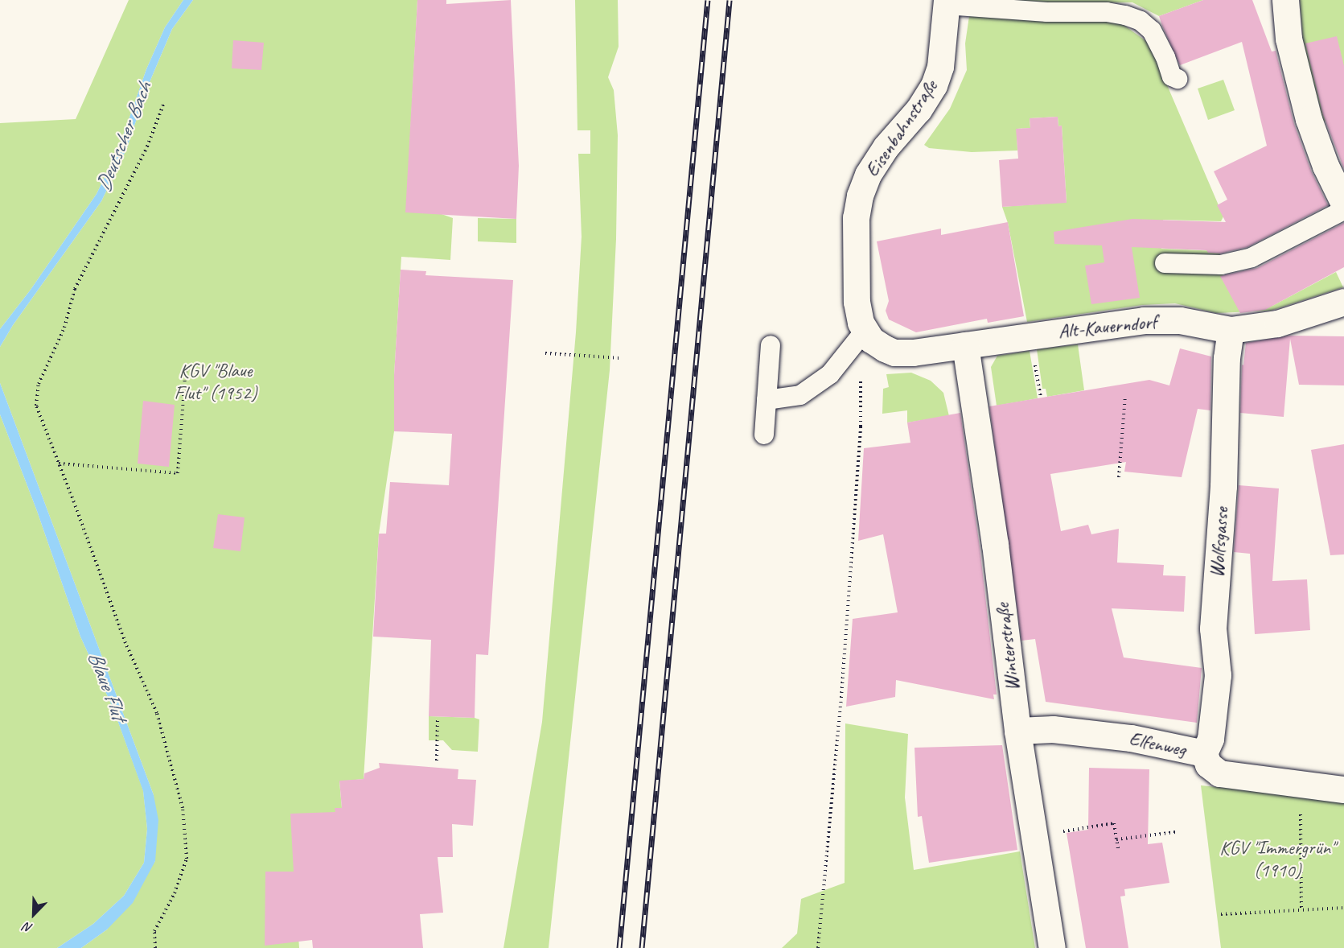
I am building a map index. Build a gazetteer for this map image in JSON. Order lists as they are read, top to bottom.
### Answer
{
  "streets": {
    "street": [
      "Eisenbahnstraße",
      "Alt-Kauerndorf",
      "Wolfsgasse",
      "Winterstraße",
      "Elfenweg"
    ]
  },
  "crossings": [
    ["Eisenbahnstraße", "Alt-Kauerndorf"],
    ["Alt-Kauerndorf", "Wolfsgasse"],
    ["Alt-Kauerndorf", "Winterstraße"],
    ["Wolfsgasse", "Elfenweg"],
    ["Winterstraße", "Elfenweg"]
  ],
  "water": ["Deutscher Bach", "Blaue Flut"],
  "parks": ["KGV \"Blaue Flut\" (1952)", "KGV \"Immergrün\" (1910)"],
  "north": "bottom left"
}
